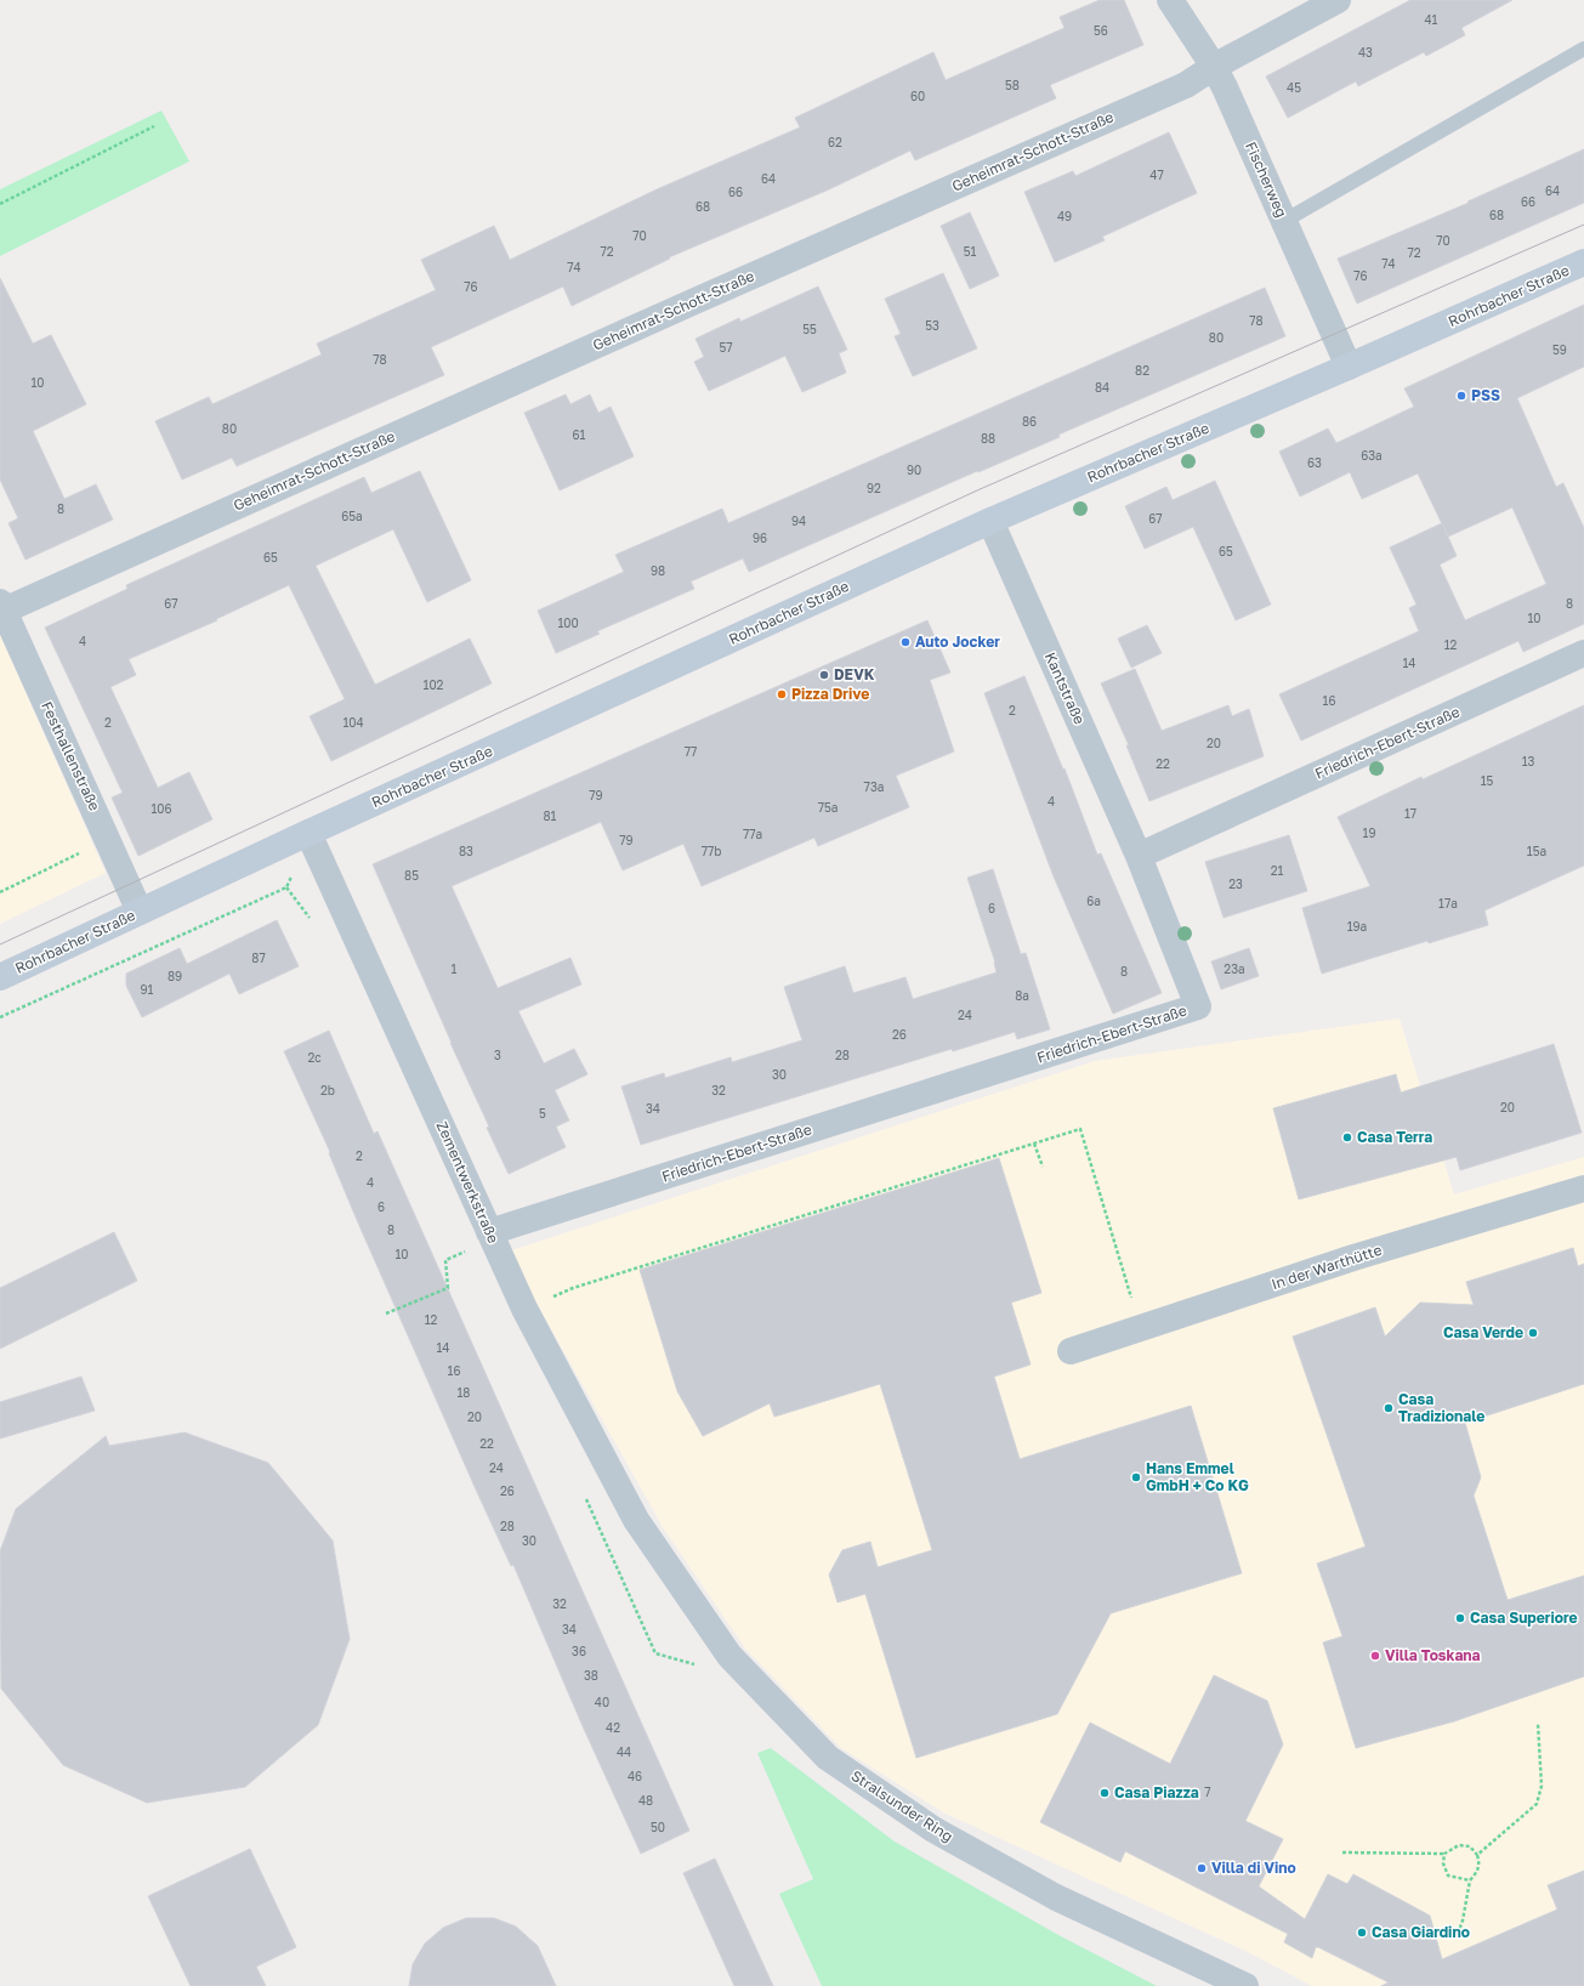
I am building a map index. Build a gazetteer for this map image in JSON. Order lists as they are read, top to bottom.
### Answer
{
  "streets": {
    "main road": ["Rohrbacher Straße"],
    "street": [
      "Geheimrat-Schott-Straße",
      "Fischerweg",
      "Kantstraße",
      "Friedrich-Ebert-Straße",
      "Festhallenstraße",
      "Zementwerkstraße",
      "In der Warthütte",
      "Stralsunder Ring"
    ]
  },
  "crossings": [
    ["Geheimrat-Schott-Straße", "Fischerweg"],
    ["Geheimrat-Schott-Straße", "Festhallenstraße"],
    ["Fischerweg", "Rohrbacher Straße"],
    ["Rohrbacher Straße", "Kantstraße"],
    ["Rohrbacher Straße", "Festhallenstraße"],
    ["Rohrbacher Straße", "Zementwerkstraße"],
    ["Kantstraße", "Friedrich-Ebert-Straße"],
    ["Friedrich-Ebert-Straße", "Zementwerkstraße"],
    ["Zementwerkstraße", "Stralsunder Ring"]
  ],
  "places": [
    "PSS",
    "Auto Jocker",
    "DEVK",
    "Pizza Drive",
    "Casa Terra",
    "Casa Verde",
    "Casa Tradizionale",
    "Hans Emmel GmbH + Co KG",
    "Casa Superiore",
    "Villa Toskana",
    "Casa Piazza",
    "Villa di Vino",
    "Casa Giardino"
  ],
  "house_numbers": [
    "41",
    "56",
    "43",
    "58",
    "45",
    "60",
    "62",
    "47",
    "64",
    "64",
    "66",
    "66",
    "68",
    "68",
    "49",
    "70",
    "70",
    "72",
    "51",
    "72",
    "74",
    "74",
    "76",
    "76",
    "78",
    "53",
    "55",
    "80",
    "57",
    "59",
    "78",
    "82",
    "10",
    "84",
    "86",
    "80",
    "61",
    "88",
    "63a",
    "63",
    "90",
    "92",
    "8",
    "65a",
    "67",
    "94",
    "96",
    "65",
    "65",
    "98",
    "67",
    "8",
    "10",
    "100",
    "4",
    "12",
    "14",
    "102",
    "16",
    "2",
    "2",
    "104",
    "20",
    "77",
    "13",
    "22",
    "15",
    "73a",
    "79",
    "4",
    "75a",
    "106",
    "17",
    "81",
    "19",
    "77a",
    "79",
    "83",
    "77b",
    "15a",
    "21",
    "85",
    "23",
    "6a",
    "17a",
    "6",
    "19a",
    "87",
    "1",
    "23a",
    "8",
    "89",
    "91",
    "8a",
    "24",
    "26",
    "3",
    "28",
    "2c",
    "30",
    "2b",
    "32",
    "20",
    "34",
    "5",
    "2",
    "4",
    "6",
    "8",
    "10",
    "12",
    "14",
    "16",
    "18",
    "20",
    "22",
    "24",
    "26",
    "28",
    "30",
    "32",
    "34",
    "36",
    "38",
    "40",
    "42",
    "44",
    "46",
    "7",
    "48",
    "50"
  ]
}
